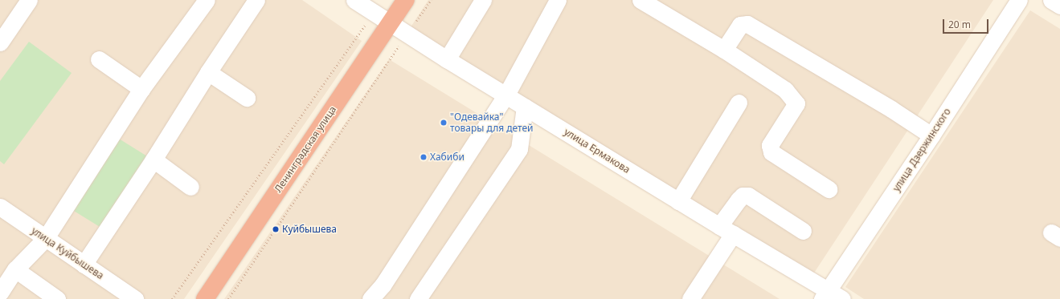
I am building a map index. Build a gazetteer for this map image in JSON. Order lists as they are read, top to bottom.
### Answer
{
  "streets": {
    "highway": ["Ленинградская улица"],
    "street": ["улица Дзержинского", "улица Ермакова", "улица Куйбышева"]
  },
  "crossings": [
    ["Ленинградская улица", "улица Ермакова"],
    ["улица Дзержинского", "улица Ермакова"]
  ],
  "places": ["\"Одевайка\" товары для детей", "Хабиби", "Куйбышева"],
  "scale_bar": "20 m"
}
